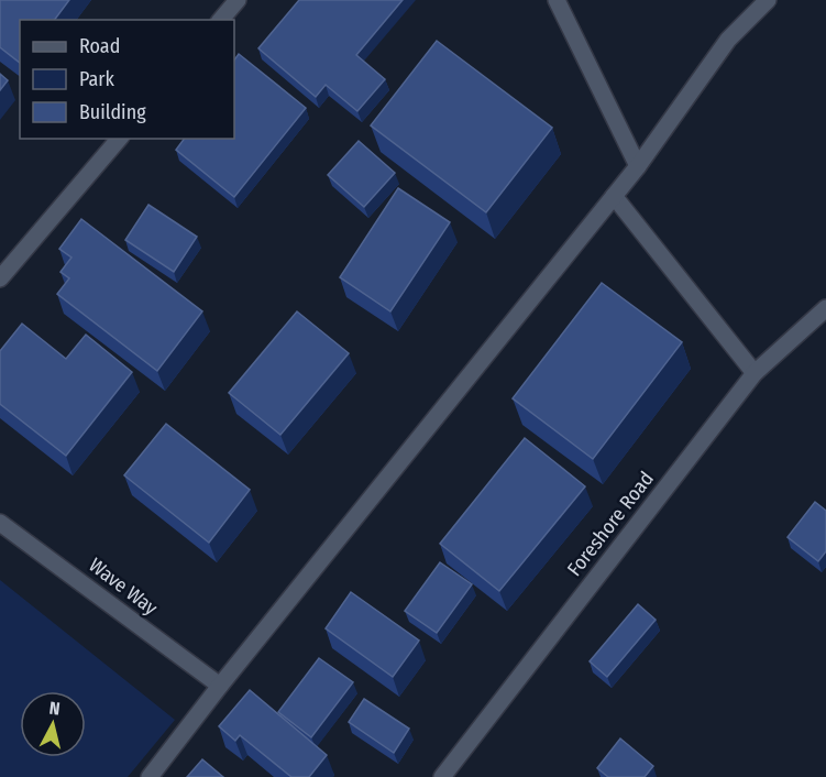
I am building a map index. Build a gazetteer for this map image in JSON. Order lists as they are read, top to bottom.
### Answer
{
  "streets": {
    "street": ["Foreshore Road", "Wave Way"]
  },
  "legend": ["Road", "Park", "Building"],
  "north": "top"
}
